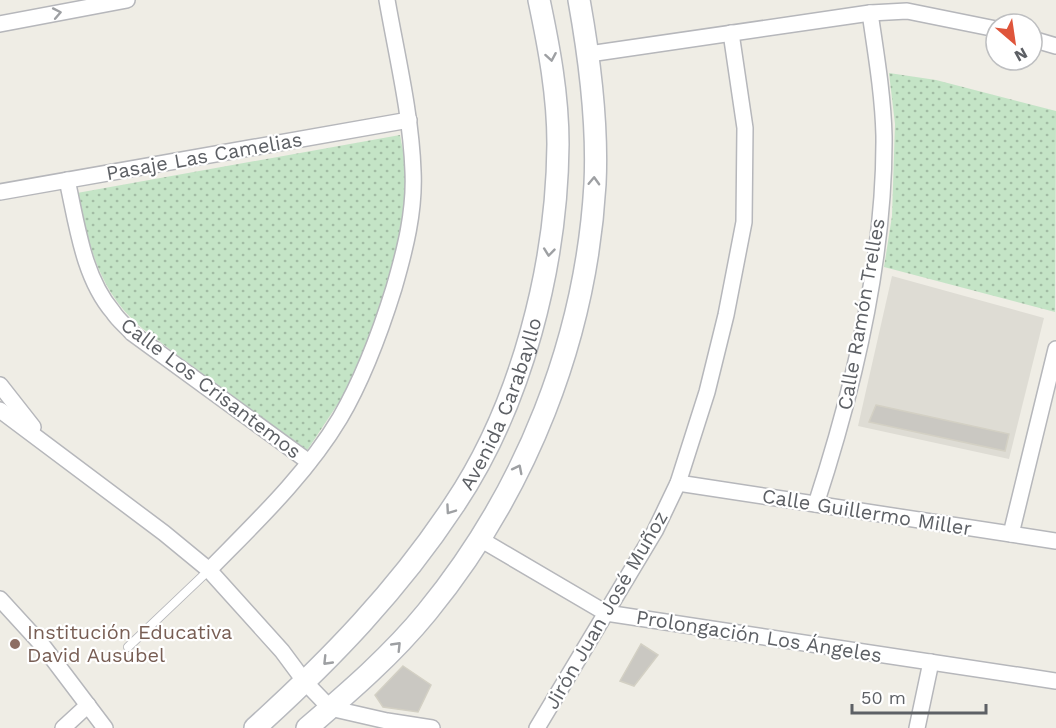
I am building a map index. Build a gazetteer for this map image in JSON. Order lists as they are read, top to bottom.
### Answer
{
  "streets": {
    "main road": ["Avenida Carabayllo"],
    "street": [
      "Pasaje Las Camelias",
      "Calle Ramón Trelles",
      "Calle Los Crisantemos",
      "Calle Guillermo Miller",
      "Jirón Juan José Muñoz",
      "Prolongación Los Ángeles"
    ]
  },
  "crossings": [
    ["Pasaje Las Camelias", "Calle Los Crisantemos"],
    ["Calle Ramón Trelles", "Calle Guillermo Miller"],
    ["Avenida Carabayllo", "Prolongación Los Ángeles"],
    ["Calle Guillermo Miller", "Jirón Juan José Muñoz"],
    ["Jirón Juan José Muñoz", "Prolongación Los Ángeles"]
  ],
  "places": ["Institución Educativa David Ausubel"],
  "scale_bar": "50 m",
  "north": "bottom right"
}
